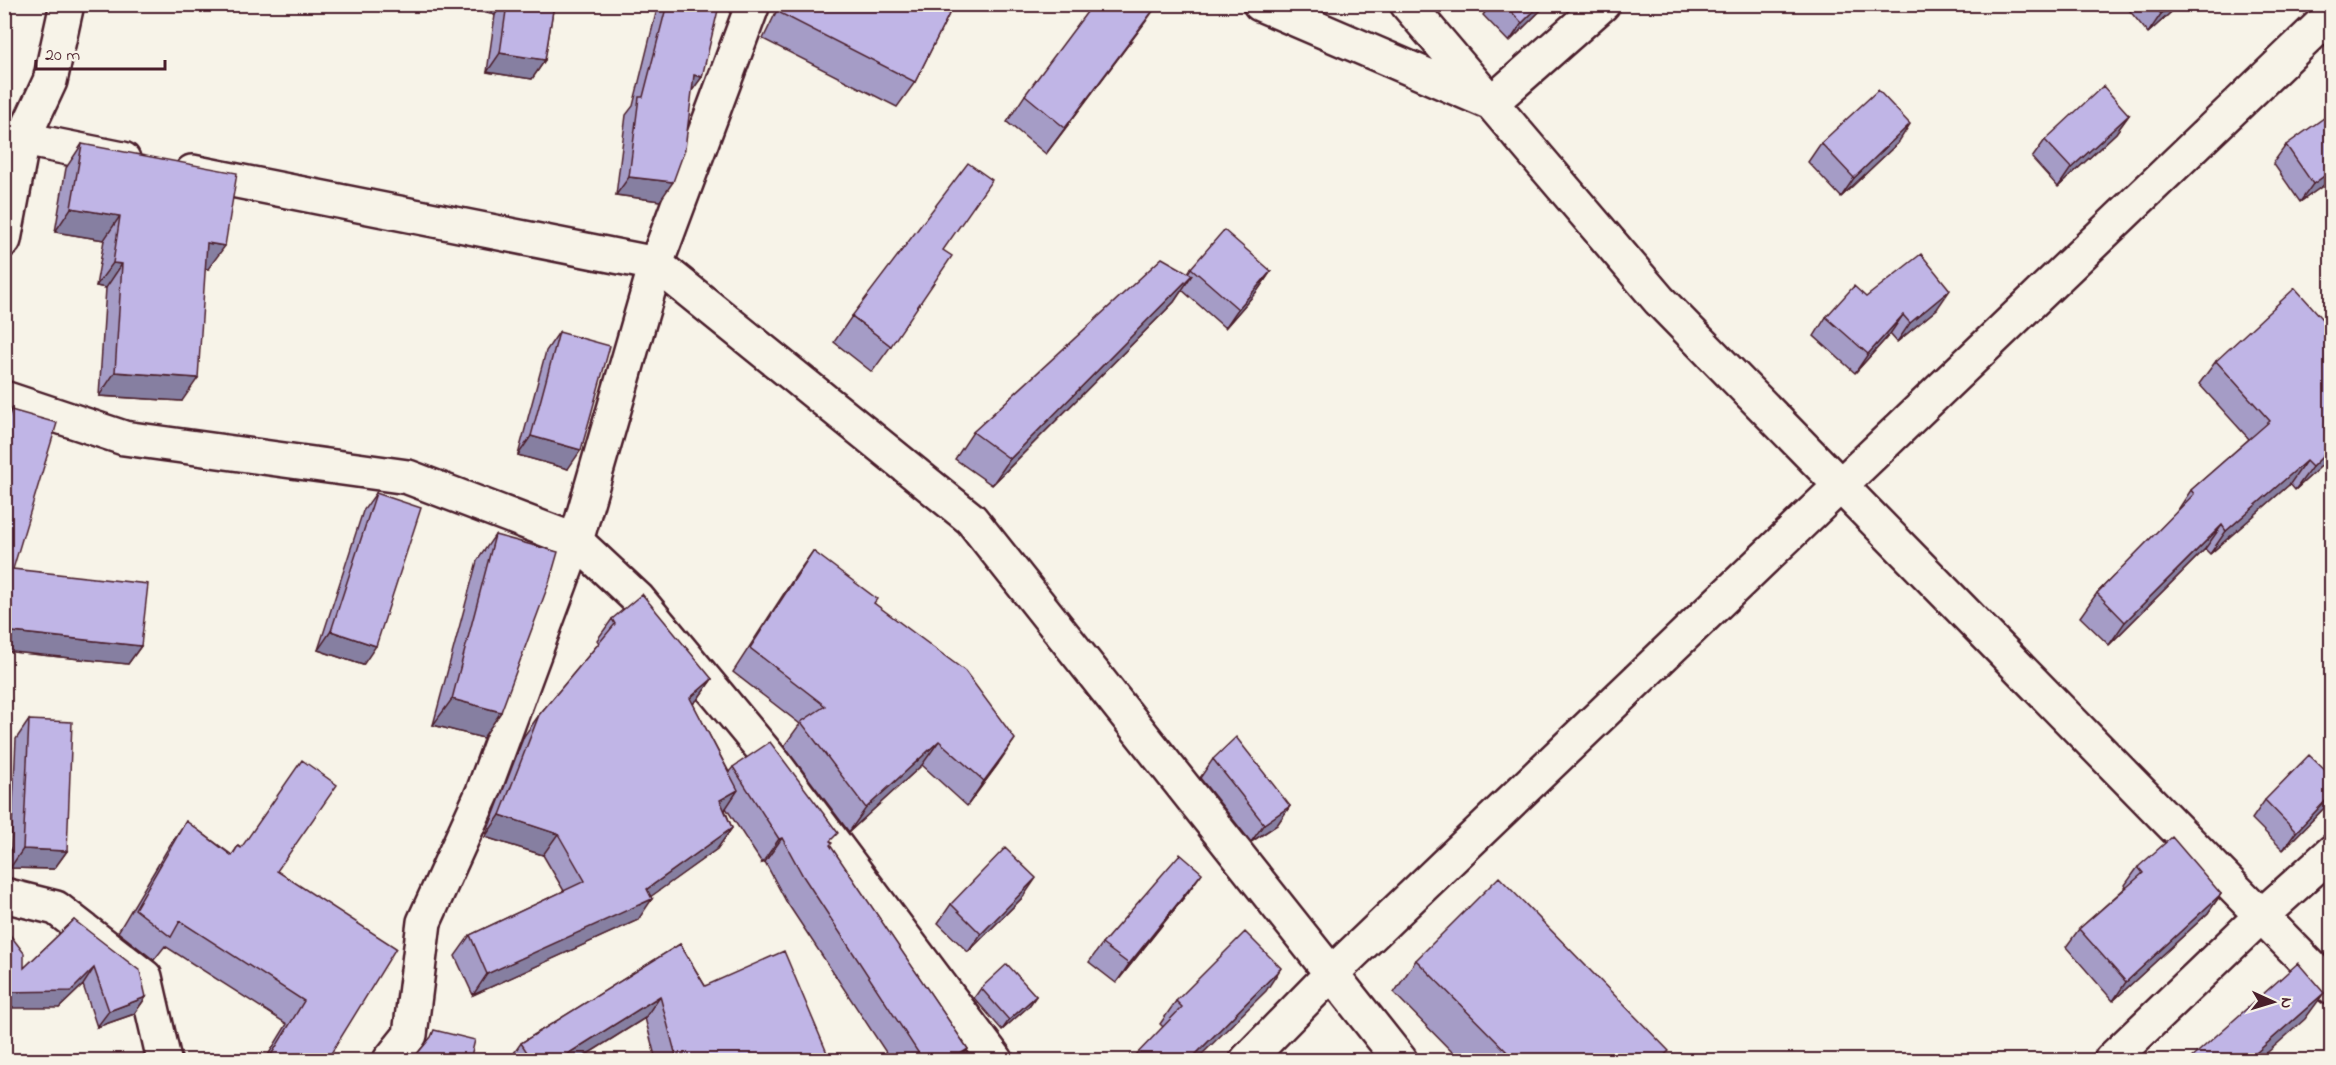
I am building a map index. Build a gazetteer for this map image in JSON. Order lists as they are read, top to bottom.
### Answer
{
  "scale_bar": "20 m",
  "north": "right"
}
